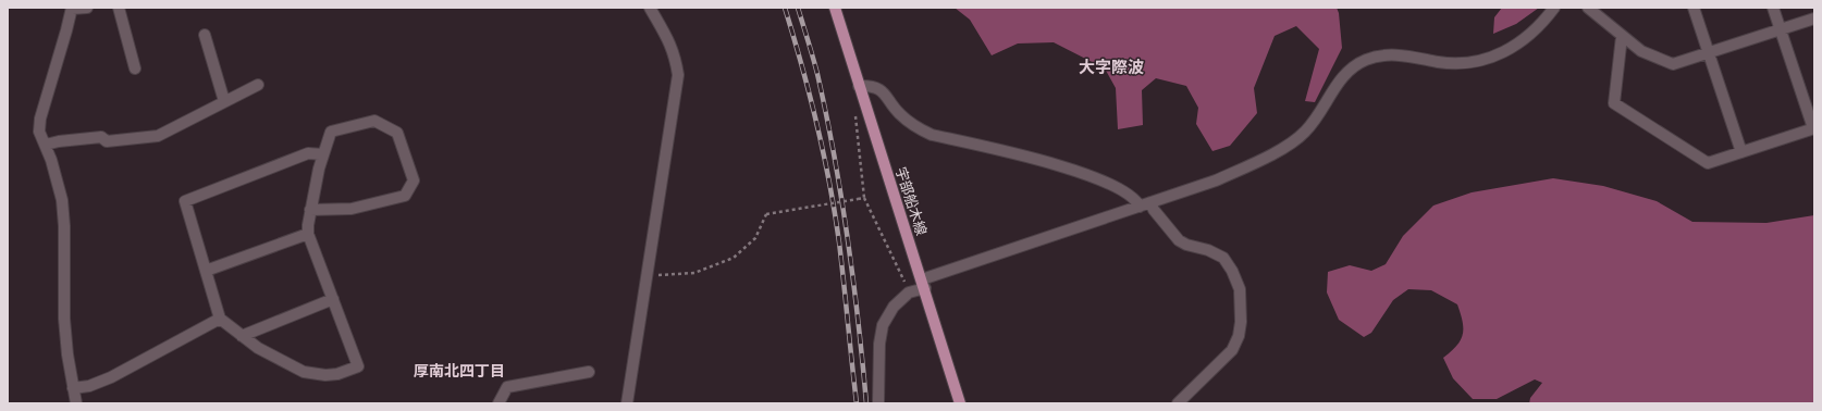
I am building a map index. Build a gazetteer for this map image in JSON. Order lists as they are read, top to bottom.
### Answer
{
  "streets": {
    "main road": ["宇部船木線"]
  },
  "districts": ["大字際波", "厚南北四丁目"]
}
